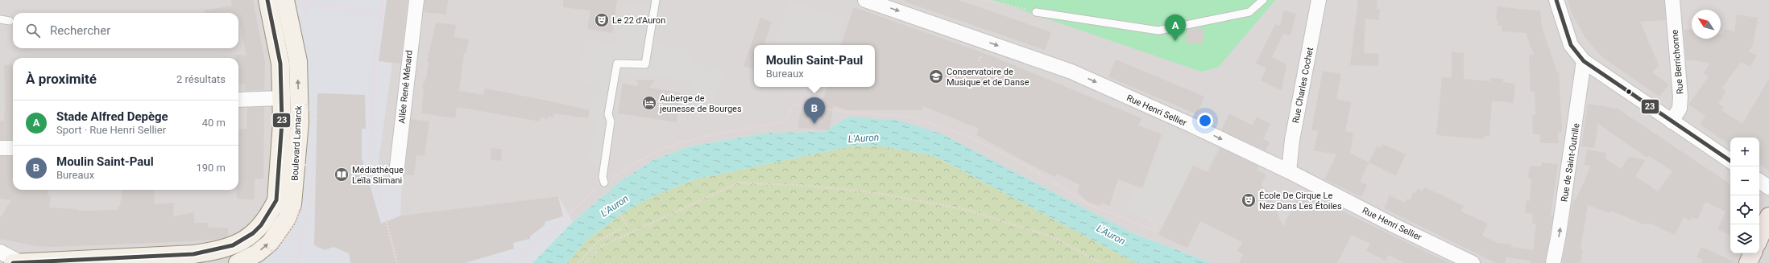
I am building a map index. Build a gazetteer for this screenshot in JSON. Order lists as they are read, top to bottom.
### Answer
{
  "streets": {
    "main road": ["Boulevard Lamarck"],
    "street": [
      "Rue Berrichonne",
      "Rue Charles Cochet",
      "Allée René Ménard",
      "Rue Henri Sellier",
      "Rue de Saint-Outrille"
    ]
  },
  "crossings": [
    ["Rue Charles Cochet", "Rue Henri Sellier"]
  ],
  "one_way": ["Rue Henri Sellier", "Rue de Saint-Outrille"],
  "water": ["L'Auron"],
  "places": {
    "theatre": ["Le 22 d'Auron", "École De Cirque Le Nez Dans Les Étoiles"],
    "school or university": ["Conservatoire de Musique et de Danse"],
    "hotel": ["Auberge de jeunesse de Bourges"],
    "library": ["Médiathèque Leïla Slimani"]
  },
  "lines": ["transit line 23"],
  "north": "top left",
  "page": {
    "search": "Rechercher",
    "pins": ["A", "B"],
    "popup": ["Moulin Saint-Paul", "Bureaux"],
    "heading": ["À proximité", "2 résultats"],
    "list": [
      {
        "mark": "A",
        "name": "Stade Alfred Depège",
        "note": "Sport · Rue Henri Sellier",
        "value": "40 m"
      },
      {
        "mark": "B",
        "name": "Moulin Saint-Paul",
        "note": "Bureaux",
        "value": "190 m"
      }
    ],
    "map_buttons": ["+", "−"]
  }
}
